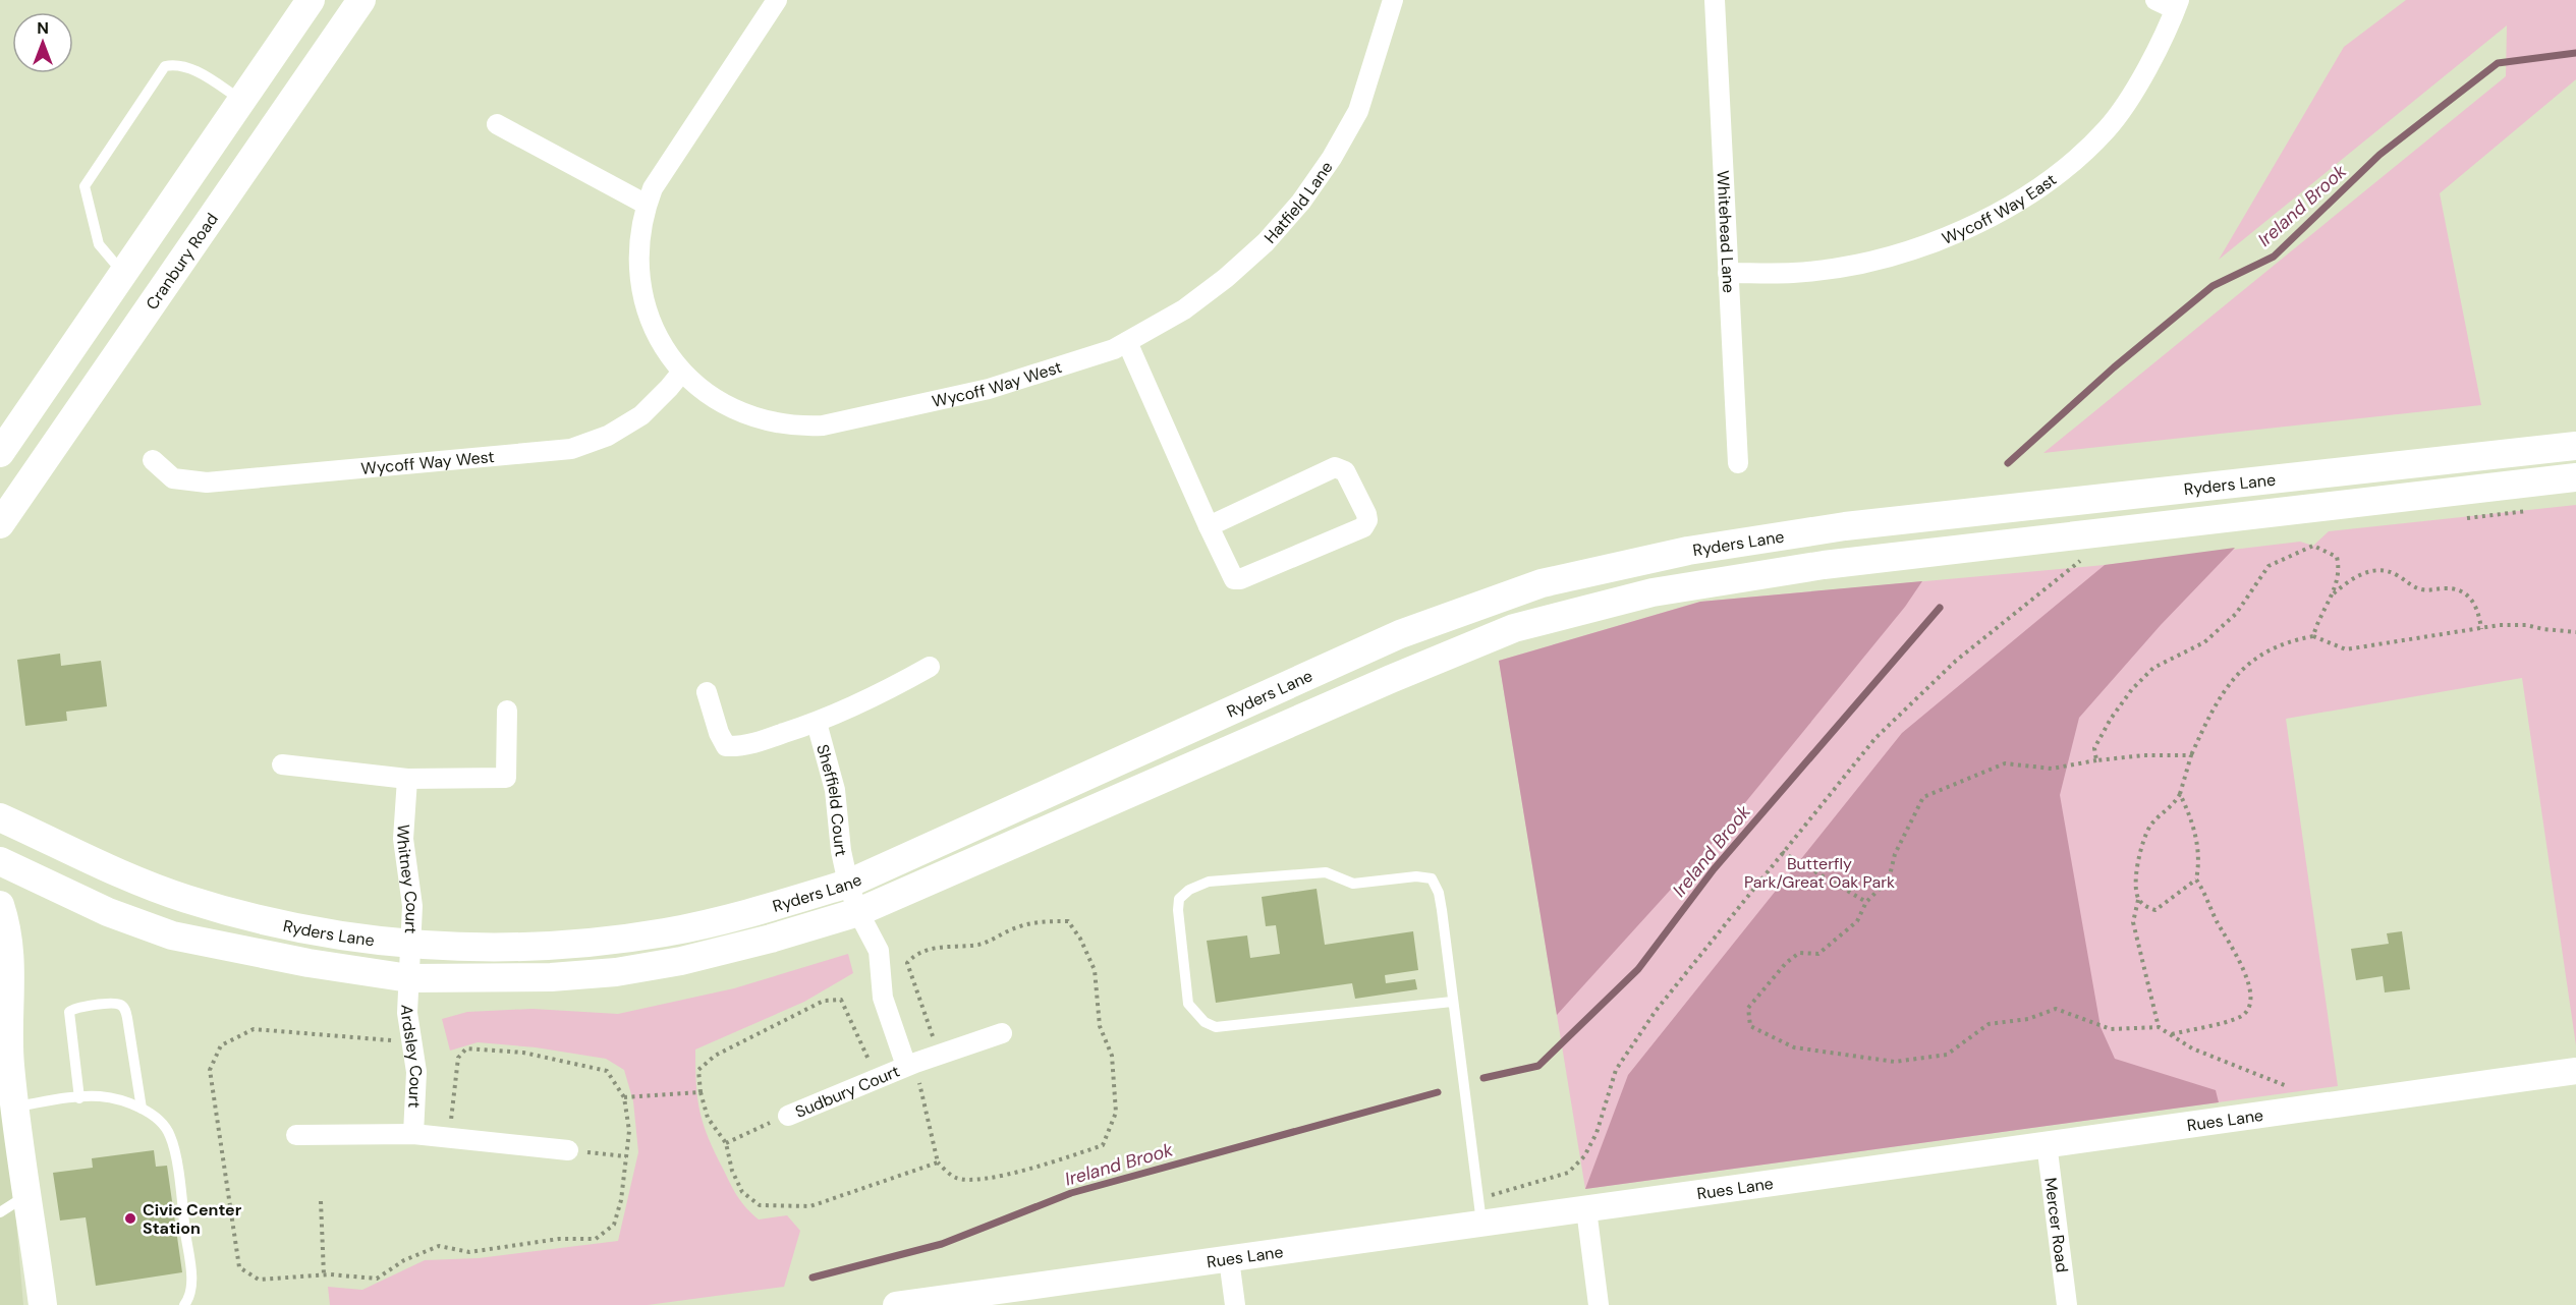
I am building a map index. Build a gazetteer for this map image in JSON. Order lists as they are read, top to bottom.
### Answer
{
  "streets": {
    "main road": ["Cranbury Road", "Ryders Lane"],
    "street": [
      "Hatfield Lane",
      "Wycoff Way East",
      "Whitehead Lane",
      "Wycoff Way West",
      "Sheffield Court",
      "Whitney Court",
      "Ardsley Court",
      "Sudbury Court",
      "Rues Lane",
      "Mercer Road"
    ]
  },
  "crossings": [
    ["Hatfield Lane", "Wycoff Way West"],
    ["Wycoff Way East", "Whitehead Lane"],
    ["Ryders Lane", "Sheffield Court"],
    ["Ryders Lane", "Whitney Court"],
    ["Ryders Lane", "Ardsley Court"],
    ["Ryders Lane", "Sudbury Court"],
    ["Sheffield Court", "Sudbury Court"],
    ["Whitney Court", "Ardsley Court"],
    ["Rues Lane", "Mercer Road"]
  ],
  "water": ["Ireland Brook"],
  "parks": ["Butterfly Park/Great Oak Park"],
  "places": ["Civic Center Station"],
  "north": "top"
}
